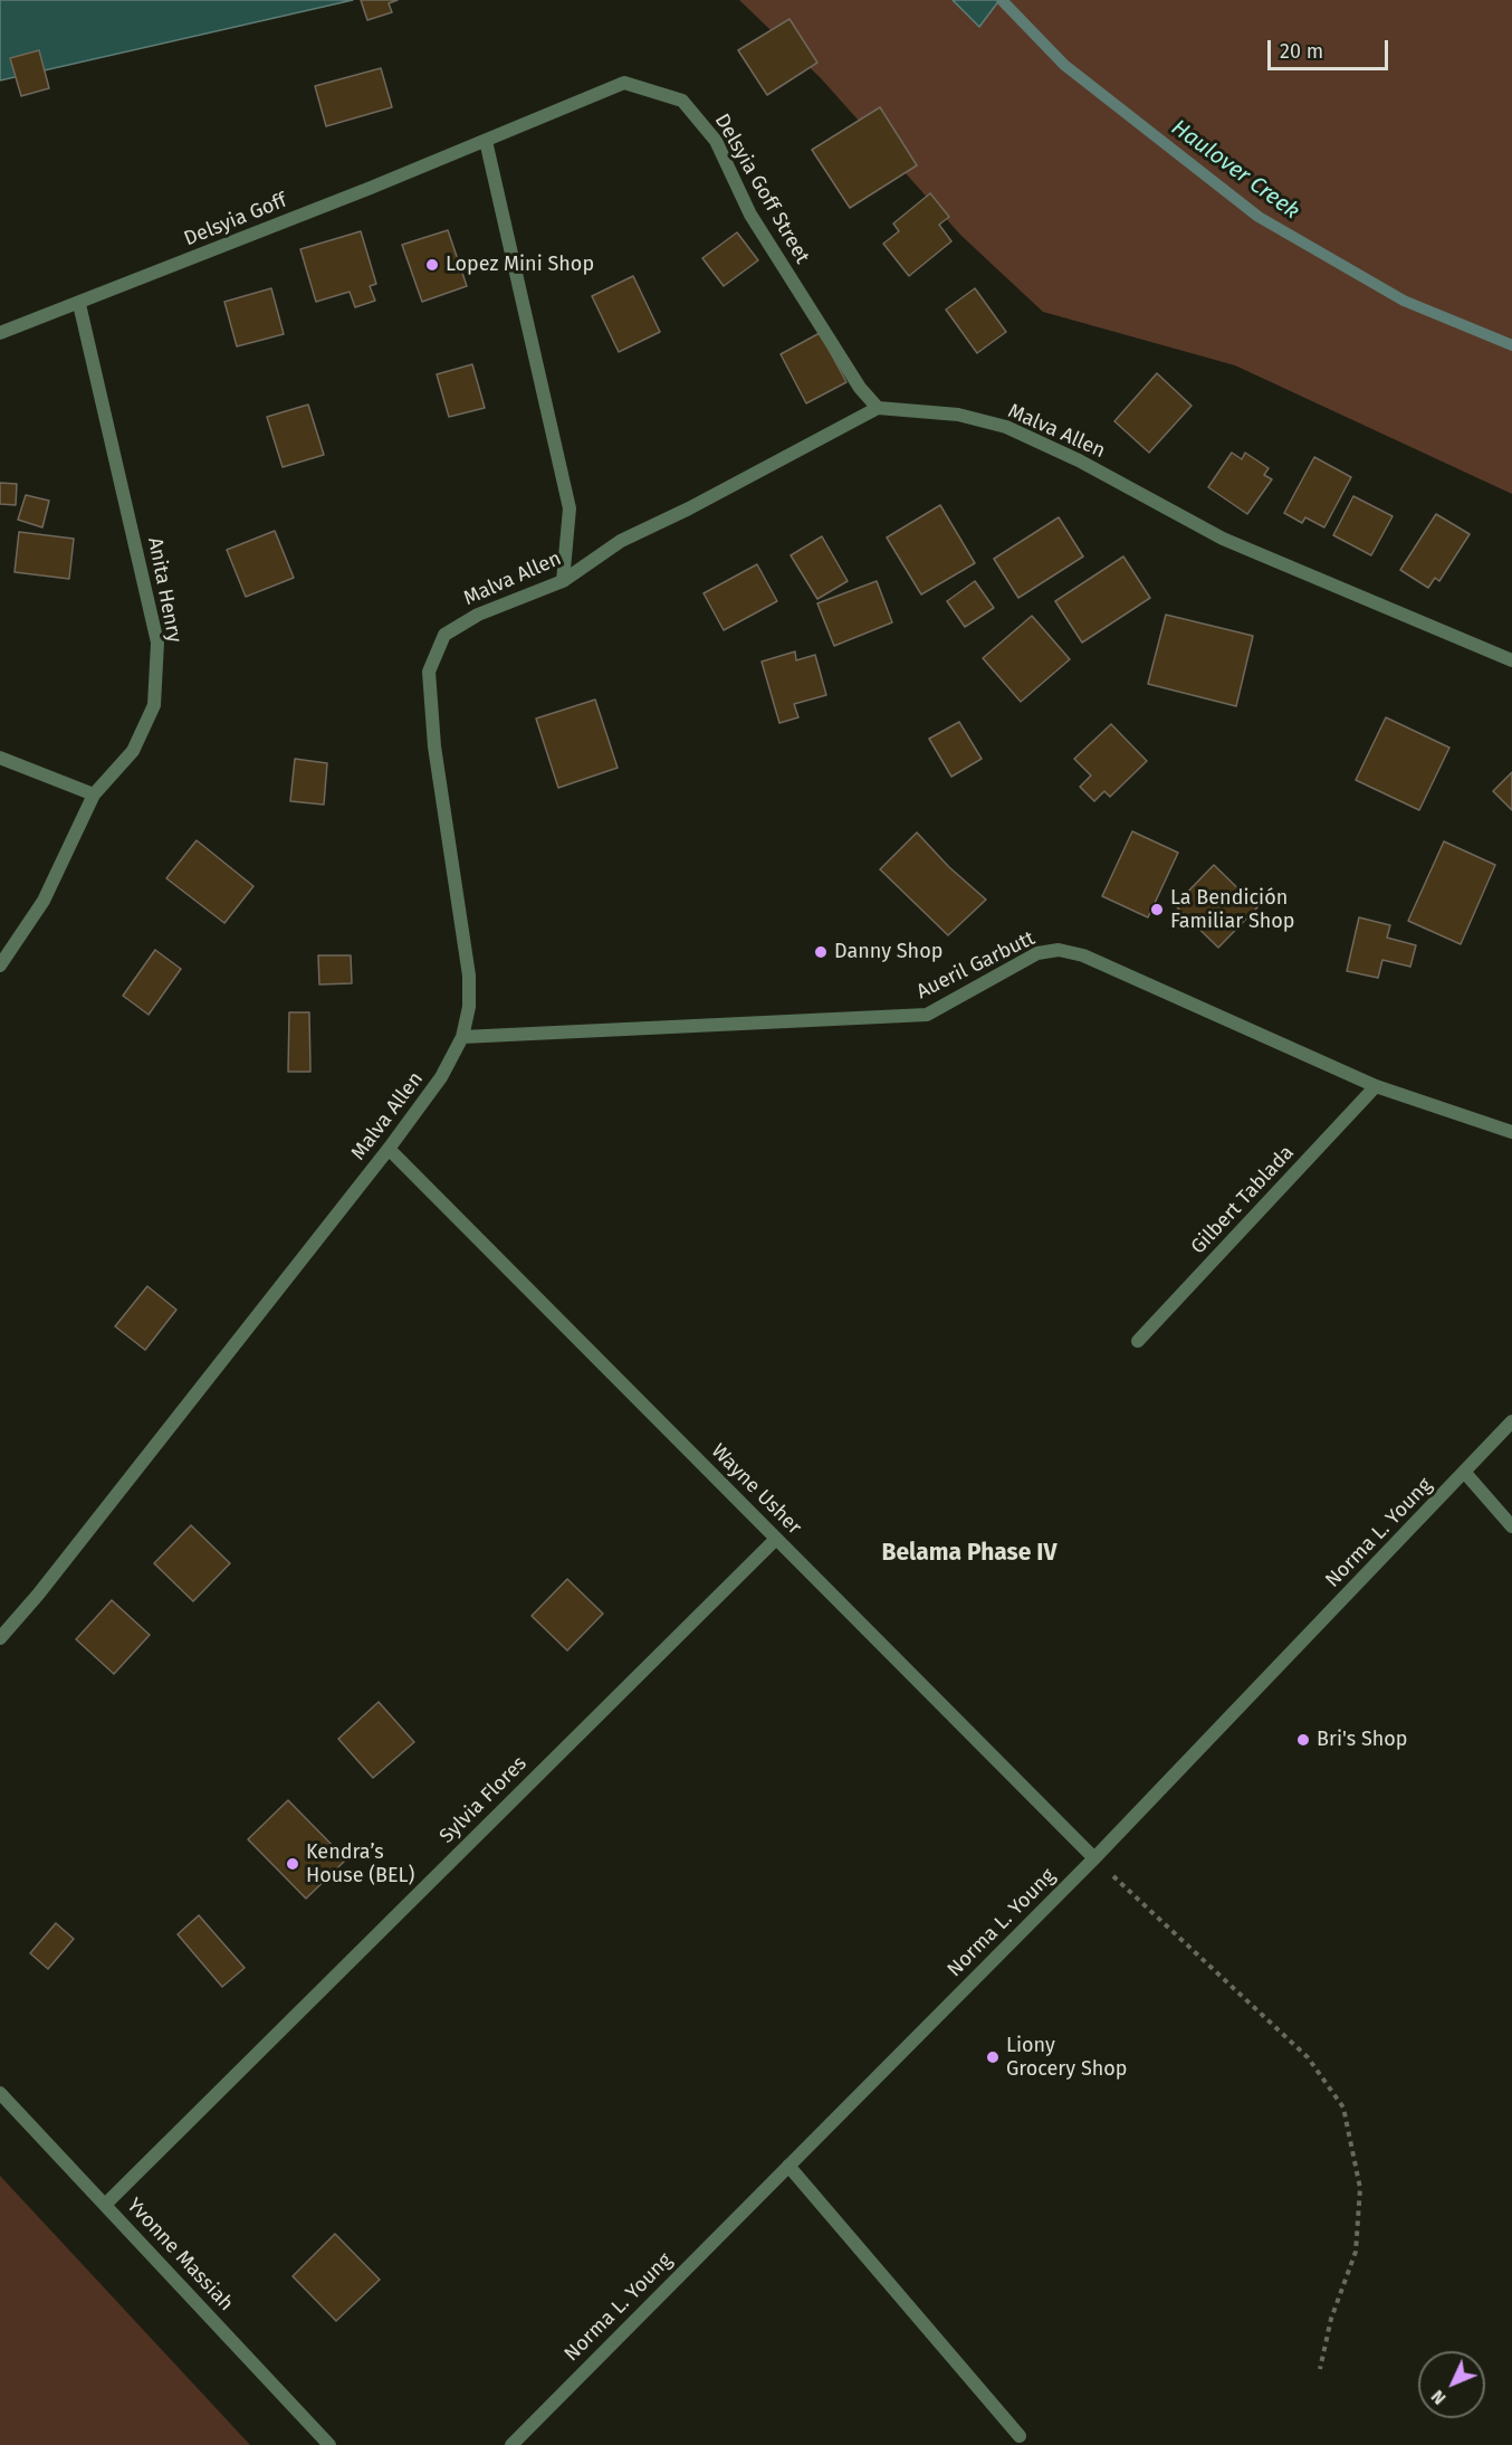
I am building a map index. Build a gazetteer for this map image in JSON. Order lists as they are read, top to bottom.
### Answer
{
  "streets": {
    "street": [
      "Delsyia Goff Street",
      "Delsyia Goff",
      "Malva Allen",
      "Anita Henry",
      "Aueril Garbutt",
      "Gilbert Tablada",
      "Wayne Usher",
      "Norma L. Young",
      "Sylvia Flores",
      "Yvonne Massiah"
    ]
  },
  "crossings": [
    ["Delsyia Goff Street", "Delsyia Goff"],
    ["Delsyia Goff Street", "Malva Allen"],
    ["Delsyia Goff", "Anita Henry"],
    ["Malva Allen", "Aueril Garbutt"],
    ["Malva Allen", "Wayne Usher"],
    ["Aueril Garbutt", "Gilbert Tablada"],
    ["Wayne Usher", "Norma L. Young"],
    ["Wayne Usher", "Sylvia Flores"],
    ["Sylvia Flores", "Yvonne Massiah"]
  ],
  "districts": ["Belama Phase IV"],
  "water": ["Haulover Creek"],
  "places": [
    "Lopez Mini Shop",
    "La Bendición Familiar Shop",
    "Danny Shop",
    "Bri's Shop",
    "Kendra’s House (BEL)",
    "Liony Grocery Shop"
  ],
  "scale_bar": "20 m",
  "north": "bottom left"
}
